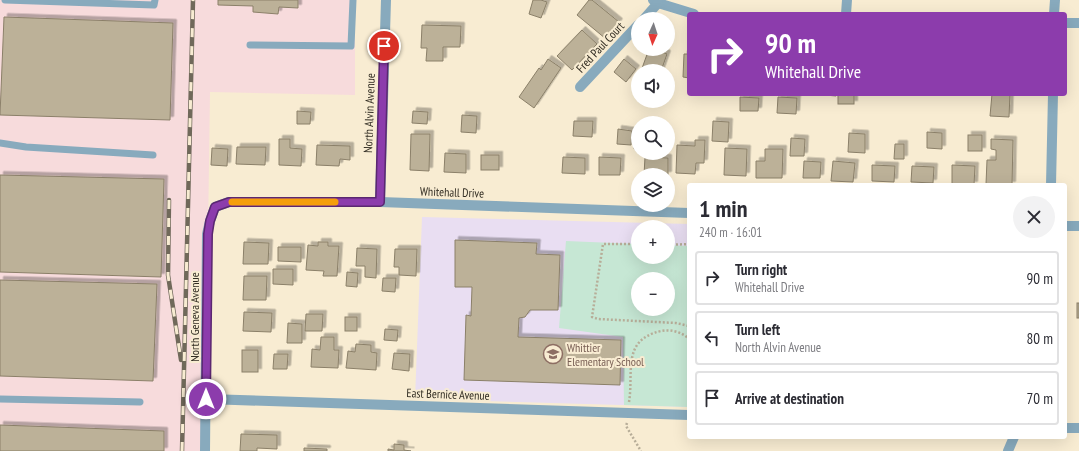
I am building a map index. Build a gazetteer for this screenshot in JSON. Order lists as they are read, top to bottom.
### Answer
{
  "streets": {
    "street": [
      "Fred Paul Court",
      "North Alvin Avenue",
      "Whitehall Drive",
      "North Geneva Avenue",
      "East Bernice Avenue"
    ]
  },
  "crossings": [
    ["North Alvin Avenue", "Whitehall Drive"],
    ["Whitehall Drive", "North Geneva Avenue"],
    ["North Geneva Avenue", "East Bernice Avenue"]
  ],
  "places": {
    "school or university": ["Whittier Elementary School"]
  },
  "north": "bottom",
  "page": {
    "map_buttons": ["+", "−"],
    "turn": ["90 m", "Whitehall Drive"],
    "heading": ["1 min", "240 m · 16:01"],
    "list": [
      {
        "name": "Turn right",
        "note": "Whitehall Drive",
        "value": "90 m"
      },
      {
        "name": "Turn left",
        "note": "North Alvin Avenue",
        "value": "80 m"
      },
      {
        "name": "Arrive at destination",
        "value": "70 m"
      }
    ]
  }
}
